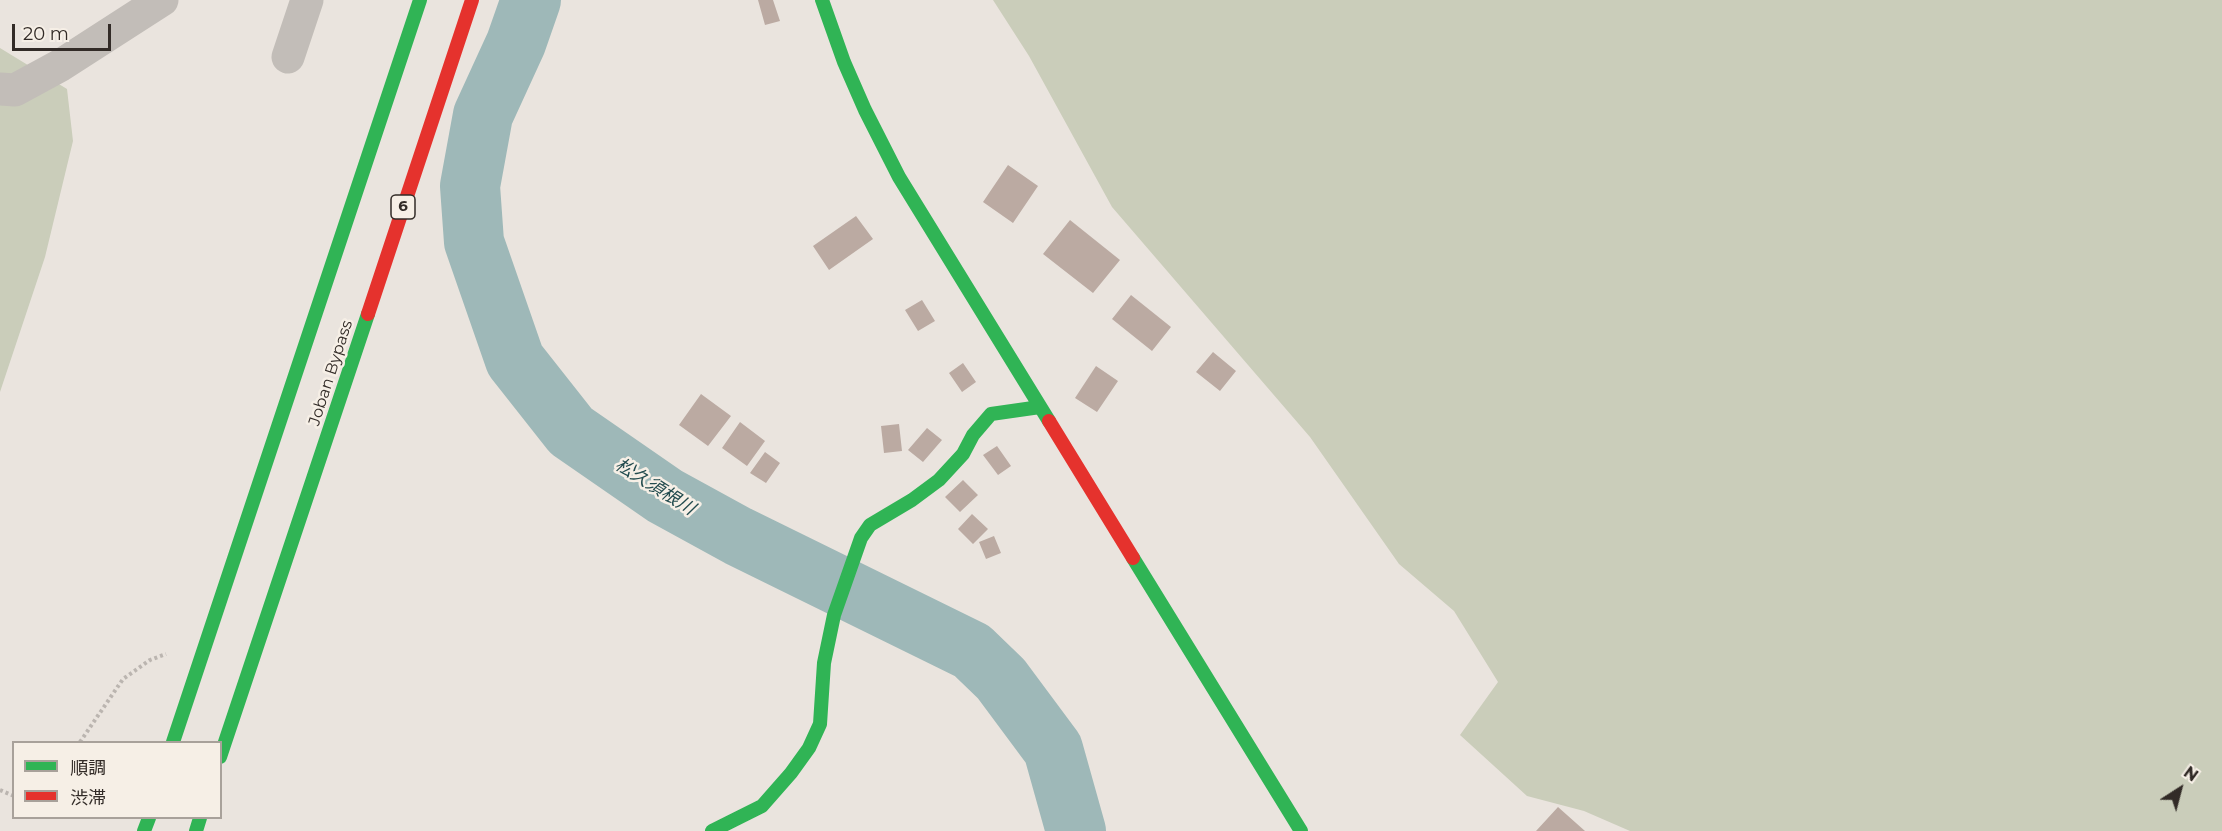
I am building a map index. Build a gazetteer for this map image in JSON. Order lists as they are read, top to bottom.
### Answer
{
  "streets": {
    "main road": ["6", "Joban Bypass"]
  },
  "water": ["松久須根川"],
  "legend": ["順調", "渋滞"],
  "scale_bar": "20 m",
  "north": "top right"
}
